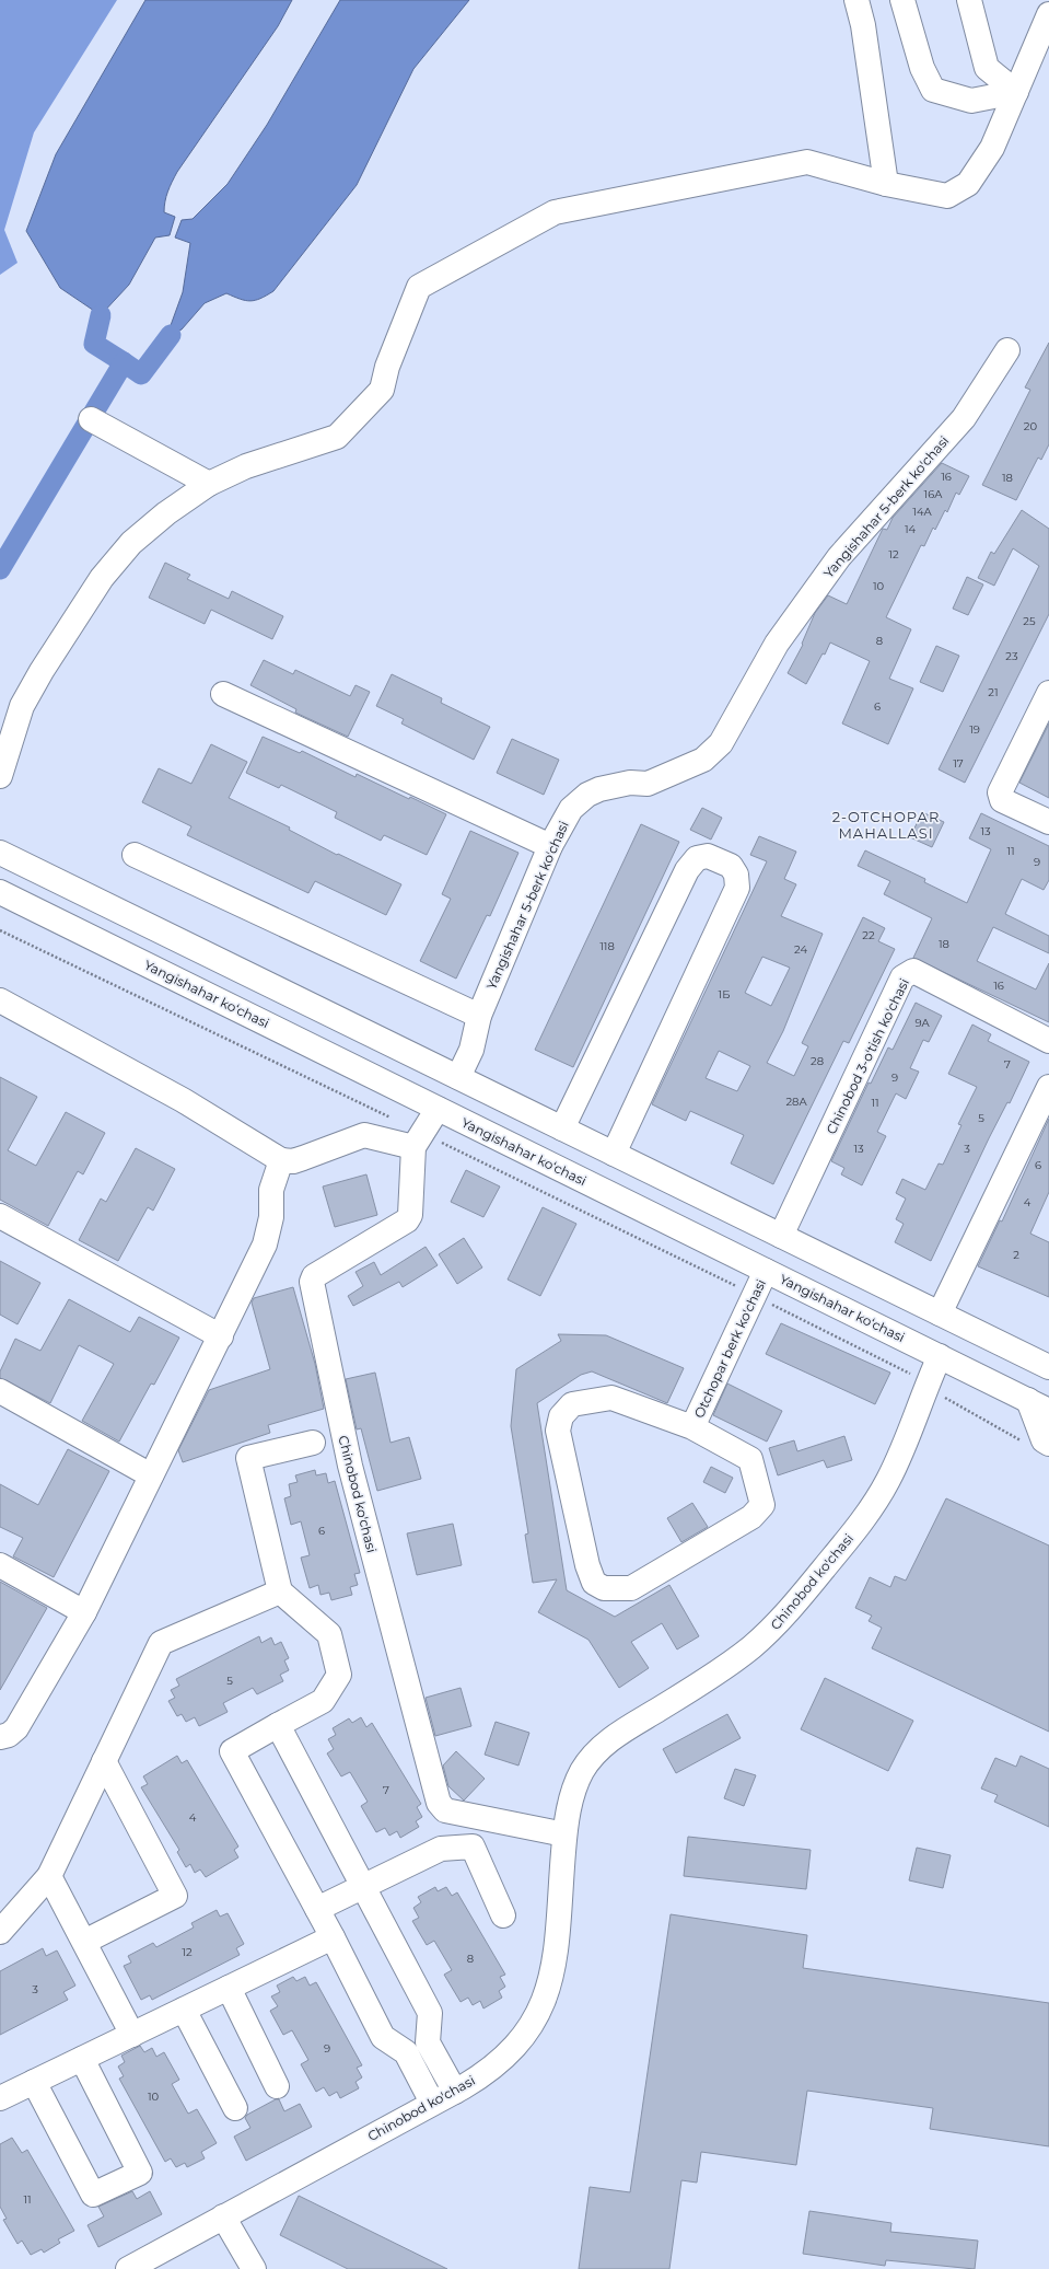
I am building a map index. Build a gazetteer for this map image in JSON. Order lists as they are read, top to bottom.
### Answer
{
  "streets": {
    "street": [
      "Yangishahar 5-berk ko'chasi",
      "Yangishahar ko‘chasi",
      "Chinobod 3-o'tish ko'chasi",
      "Otchopar berk ko'chasi",
      "Chinobod ko'chasi"
    ]
  },
  "crossings": [
    ["Yangishahar ko‘chasi", "Otchopar berk ko'chasi"],
    ["Yangishahar ko‘chasi", "Chinobod ko'chasi"]
  ],
  "districts": ["2-OTCHOPAR MAHALLASI"],
  "house_numbers": [
    "20",
    "16",
    "18",
    "16A",
    "14A",
    "14",
    "12",
    "10",
    "25",
    "8",
    "23",
    "21",
    "6",
    "19",
    "17",
    "13",
    "11",
    "9",
    "22",
    "18",
    "118",
    "24",
    "16",
    "1Б",
    "9A",
    "28",
    "7",
    "9",
    "28A",
    "11",
    "5",
    "13",
    "3",
    "6",
    "4",
    "2",
    "6",
    "5",
    "7",
    "4",
    "12",
    "8",
    "3",
    "9",
    "10",
    "11"
  ]
}
